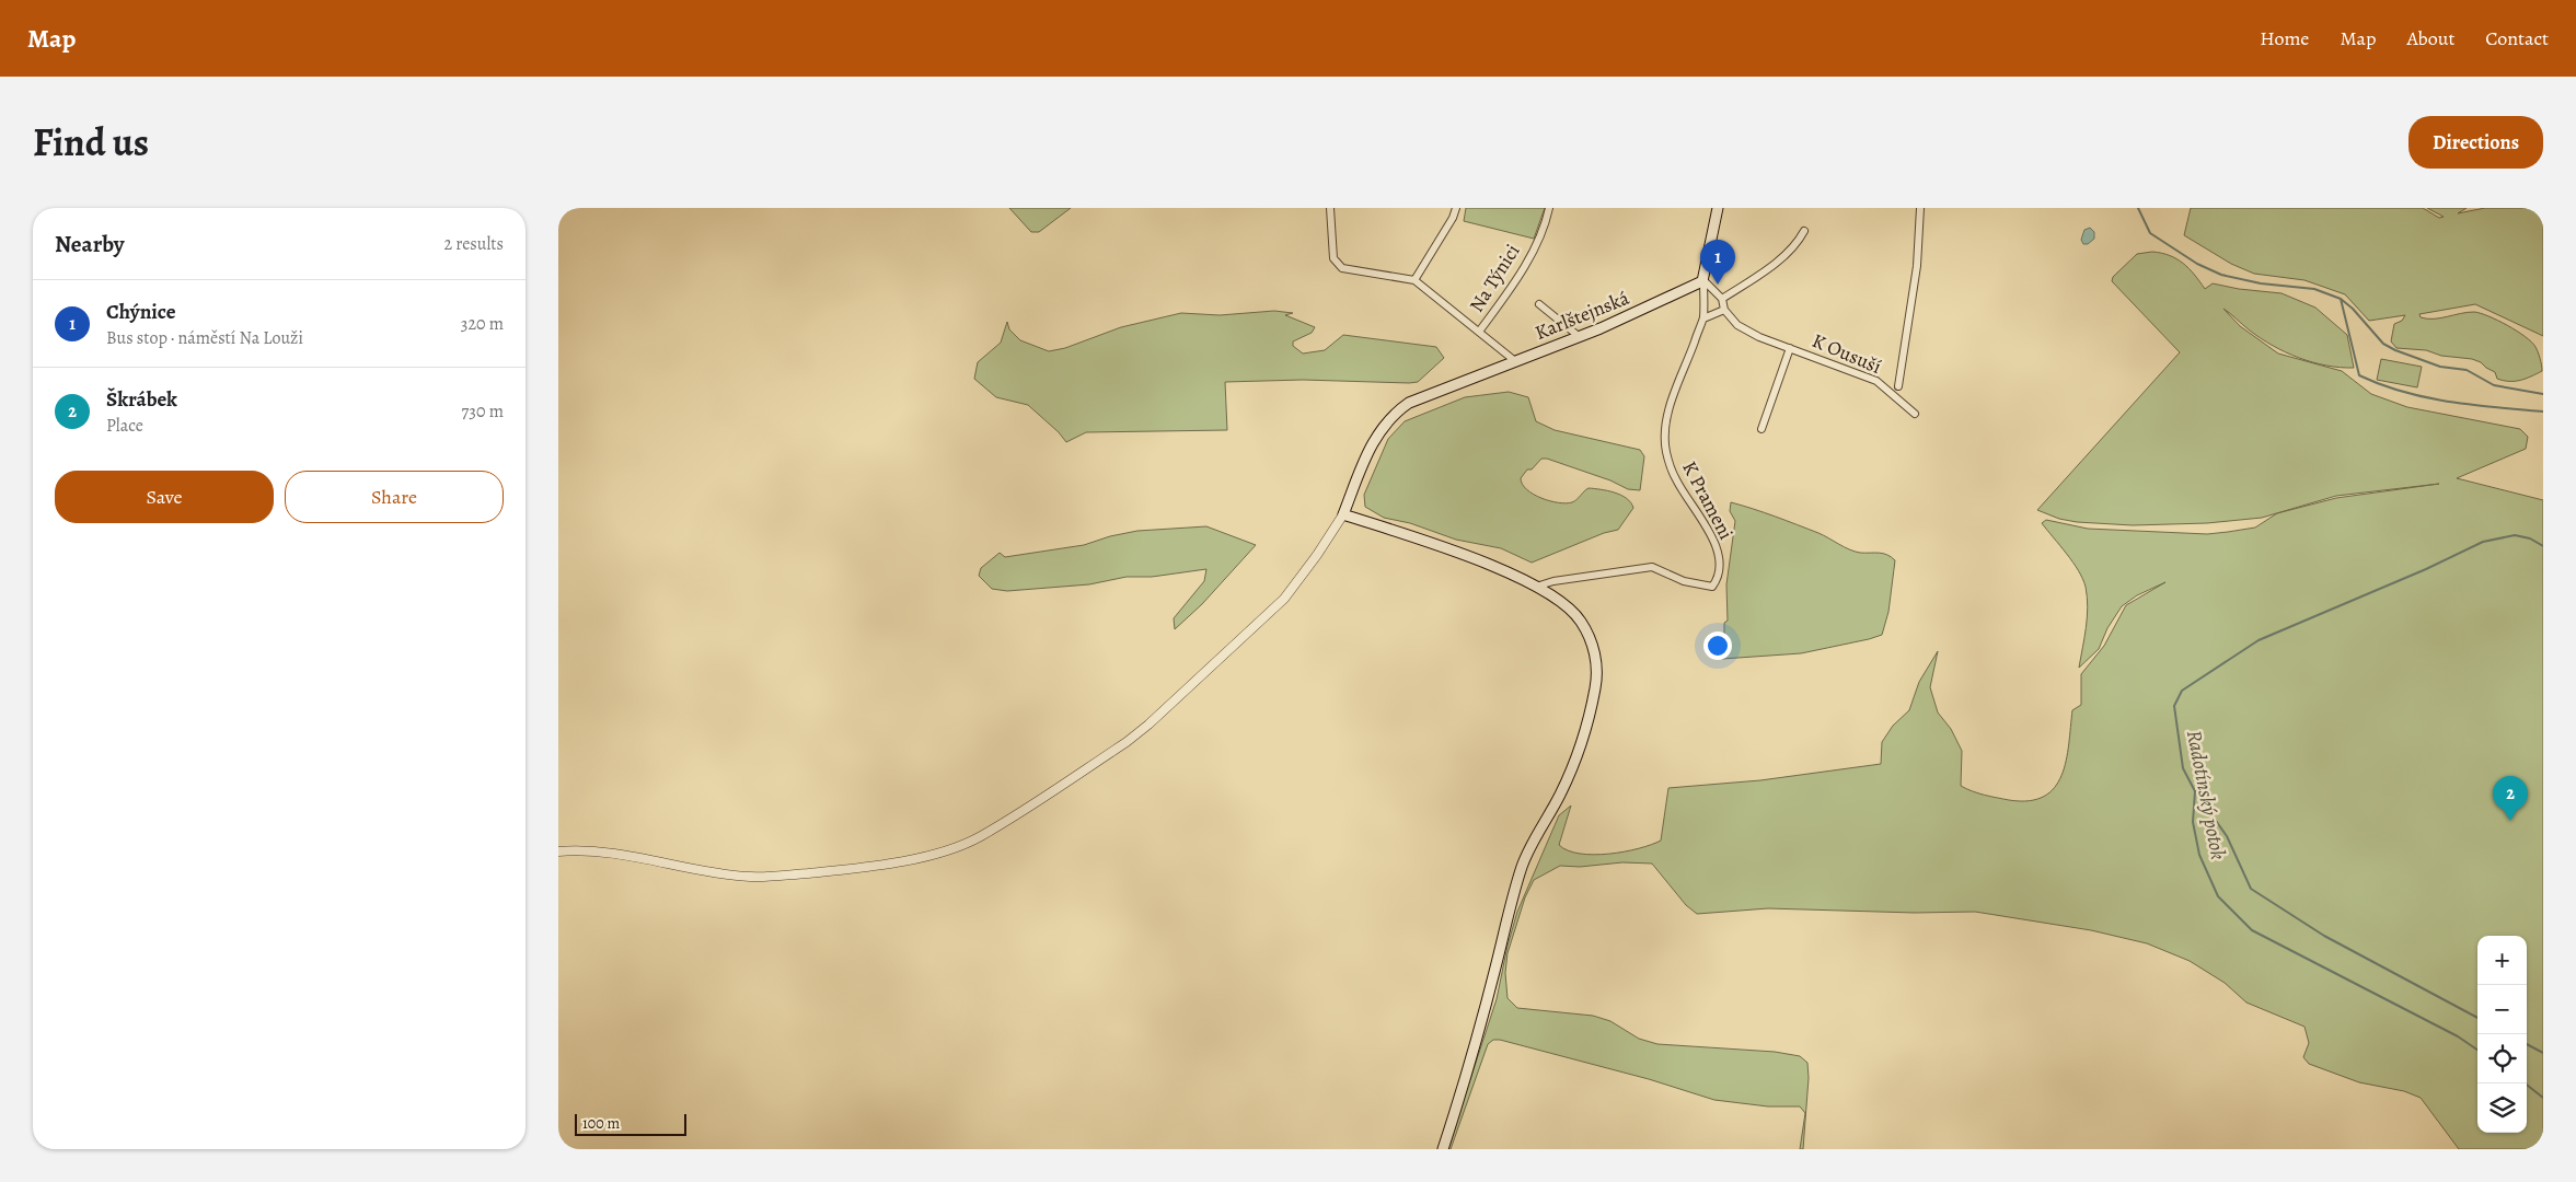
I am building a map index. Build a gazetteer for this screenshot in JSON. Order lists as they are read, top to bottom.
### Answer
{
  "streets": {
    "main road": ["Karlštejnská"],
    "street": ["Na Týnici", "K Ousuší", "K Prameni"]
  },
  "crossings": [
    ["Na Týnici", "Karlštejnská"]
  ],
  "water": ["Radotínský potok"],
  "scale_bar": "100 m",
  "page": {
    "header": "Map",
    "nav": [
      "Home",
      "Map",
      "About",
      "Contact"
    ],
    "title": "Find us",
    "buttons": [
      "Directions",
      ["Save", "Share"]
    ],
    "heading": ["Nearby", "2 results"],
    "pins": ["1", "2"],
    "list": [
      {
        "mark": "1",
        "name": "Chýnice",
        "note": "Bus stop · náměstí Na Louži",
        "value": "320 m"
      },
      {
        "mark": "2",
        "name": "Škrábek",
        "note": "Place",
        "value": "730 m"
      }
    ],
    "map_buttons": ["+", "−"],
    "scale": "100 m"
  }
}
